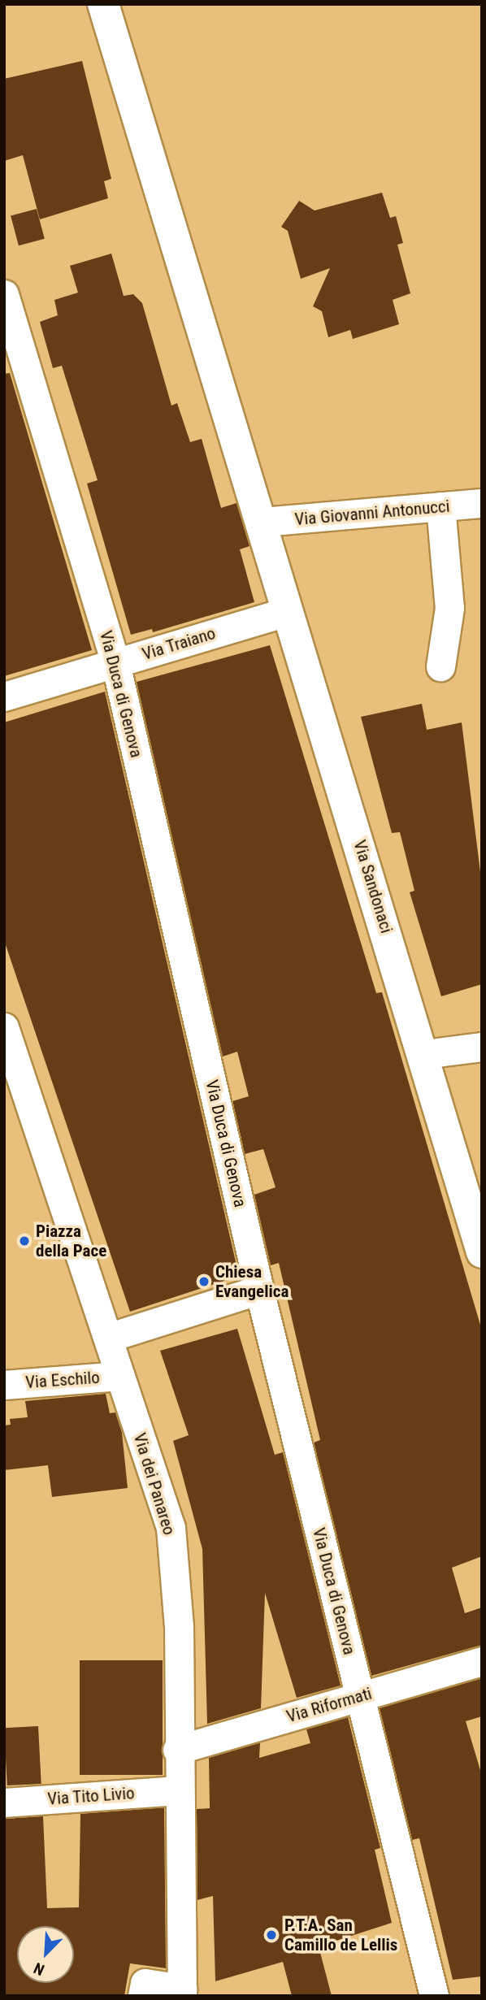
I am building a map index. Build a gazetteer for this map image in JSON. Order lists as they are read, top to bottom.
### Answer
{
  "streets": {
    "main road": ["Via Sandonaci"],
    "street": [
      "Via Giovanni Antonucci",
      "Via Traiano",
      "Via Duca di Genova",
      "Via Eschilo",
      "Via dei Panareo",
      "Via Riformati",
      "Via Tito Livio"
    ]
  },
  "crossings": [
    ["Via Giovanni Antonucci", "Via Sandonaci"],
    ["Via Traiano", "Via Duca di Genova"],
    ["Via Traiano", "Via Sandonaci"],
    ["Via Duca di Genova", "Via Riformati"],
    ["Via Eschilo", "Via dei Panareo"],
    ["Via dei Panareo", "Via Riformati"],
    ["Via dei Panareo", "Via Tito Livio"]
  ],
  "places": ["Piazza della Pace", "Chiesa Evangelica", "P.T.A. San Camillo de Lellis"],
  "north": "bottom left"
}
